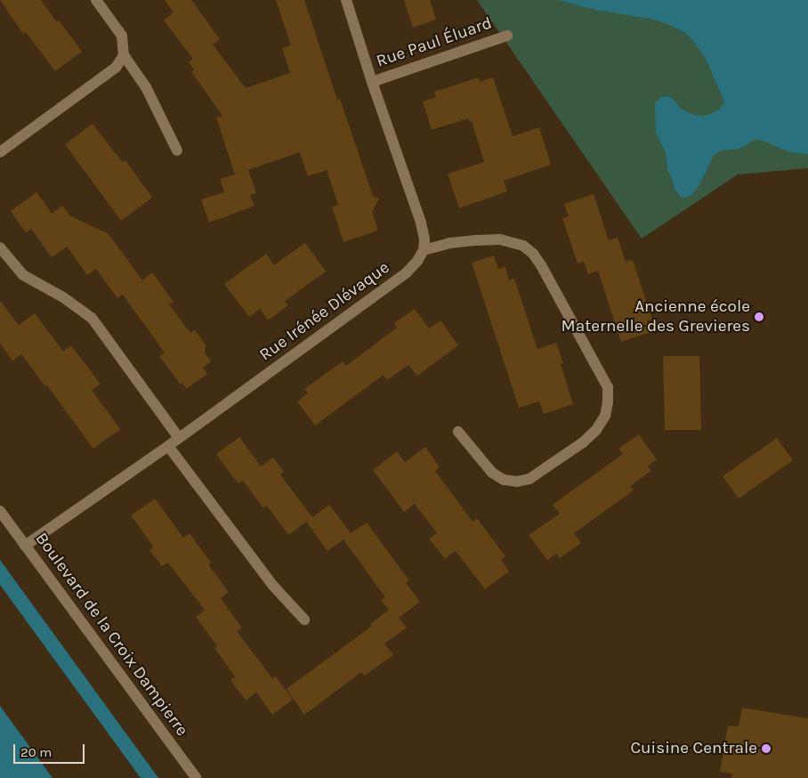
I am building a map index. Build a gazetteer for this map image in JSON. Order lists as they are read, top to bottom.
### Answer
{
  "streets": {
    "street": ["Rue Paul Éluard", "Rue Irénée Dlévaque", "Boulevard de la Croix Dampierre"]
  },
  "crossings": [
    ["Rue Irénée Dlévaque", "Boulevard de la Croix Dampierre"]
  ],
  "places": ["Ancienne école Maternelle des Grevieres", "Cuisine Centrale"],
  "scale_bar": "20 m"
}
